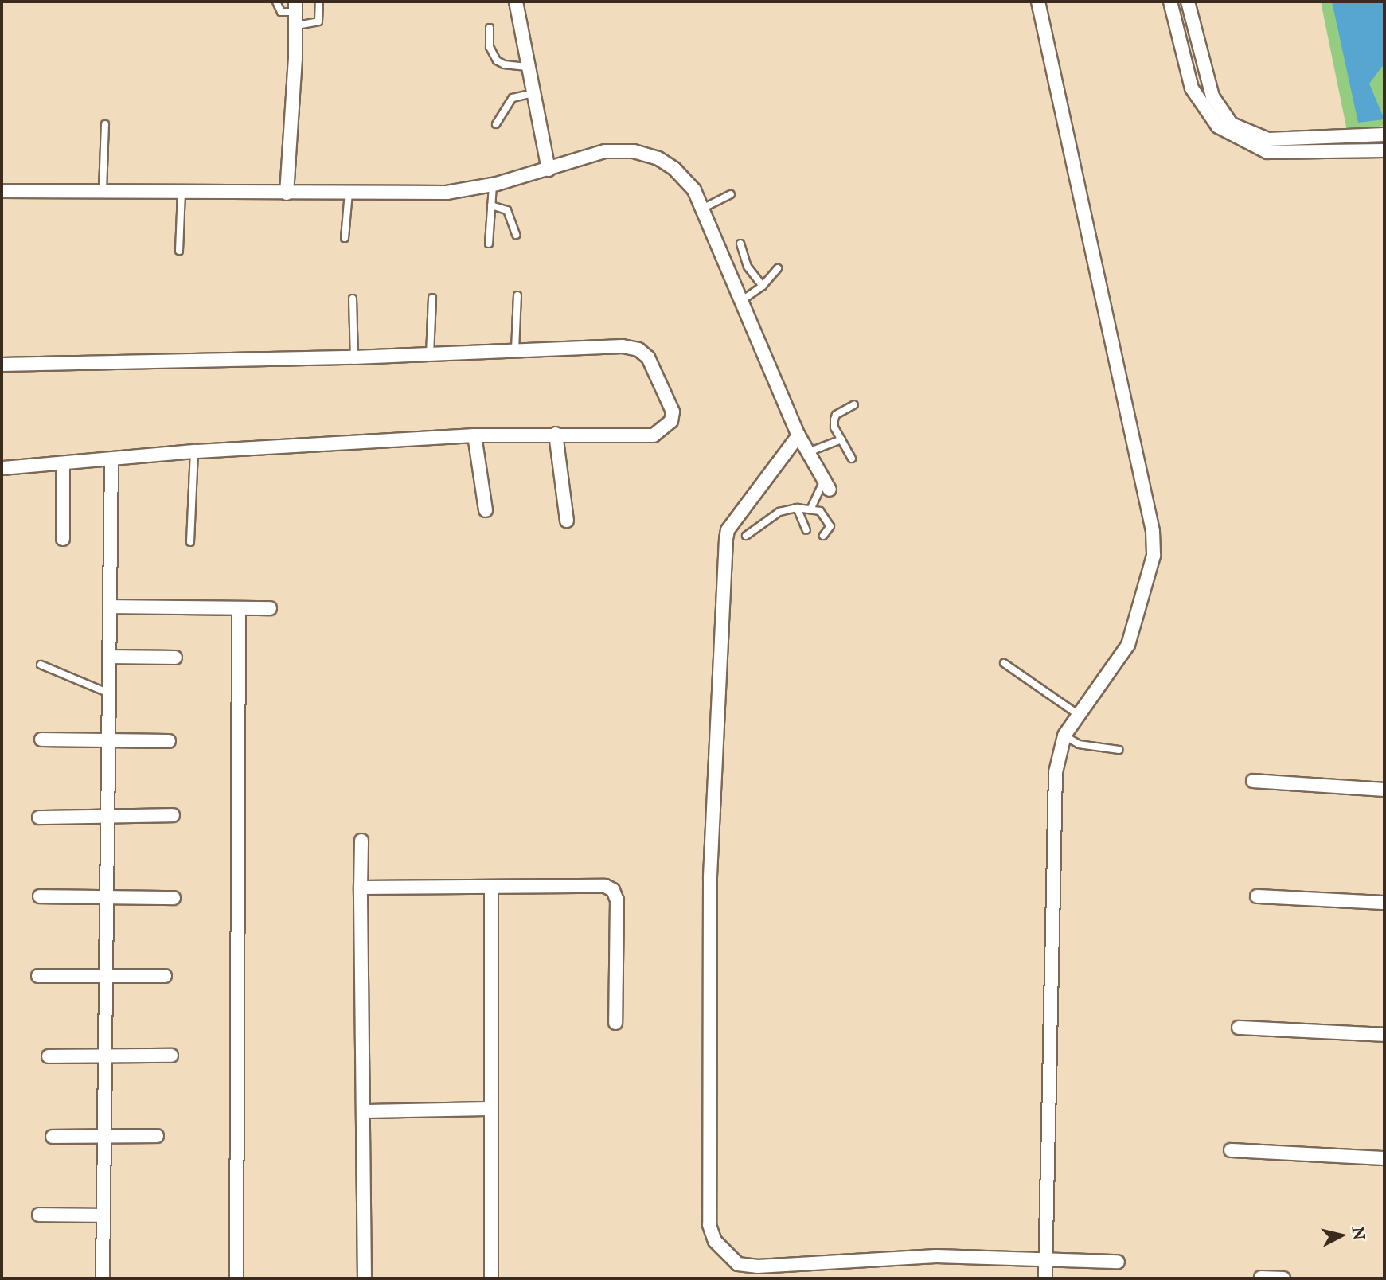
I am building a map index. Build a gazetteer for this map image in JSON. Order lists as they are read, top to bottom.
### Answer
{
  "north": "right"
}
